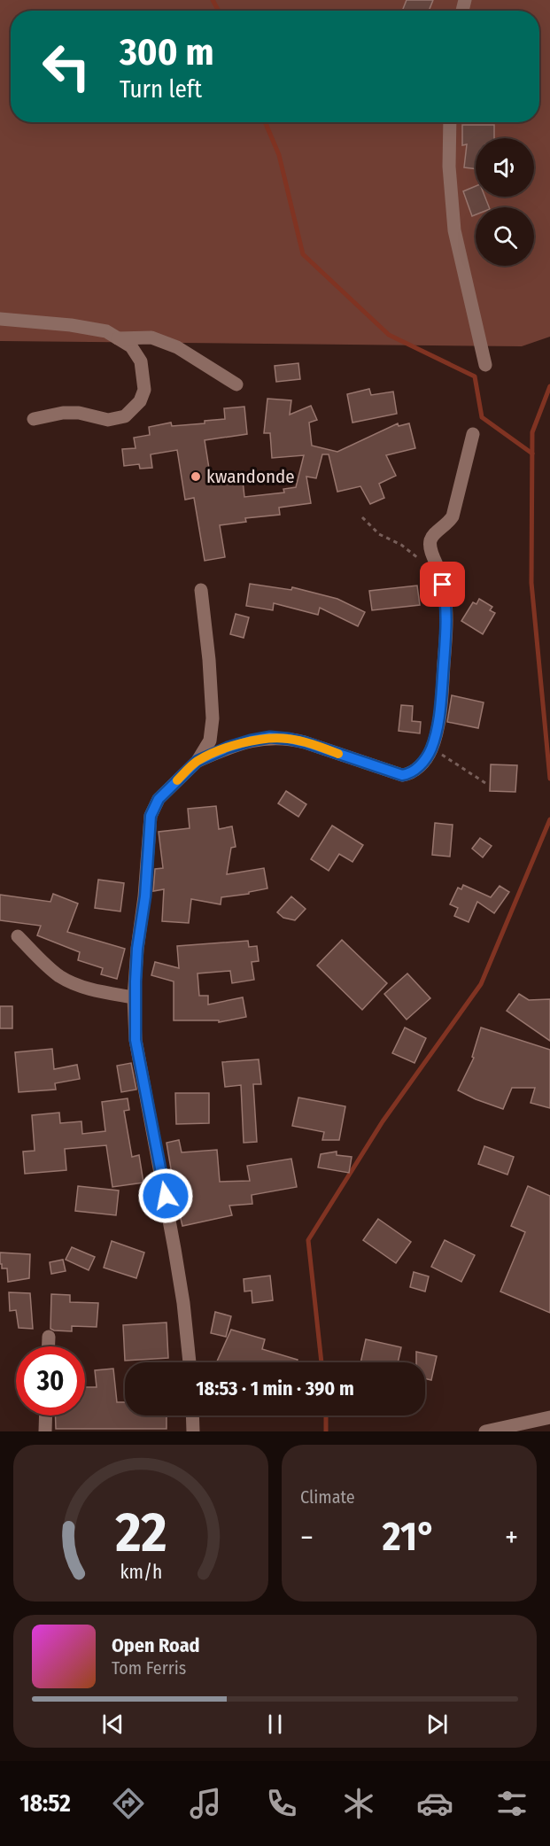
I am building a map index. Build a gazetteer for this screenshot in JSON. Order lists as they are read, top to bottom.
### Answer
{
  "places": ["kwandonde"],
  "page": {
    "turn": ["300 m", "Turn left"],
    "limit": "30",
    "trip": "18:53 · 1 min · 390 m",
    "tile": "Climate",
    "heat": ["−", "21°", "+"],
    "song": ["Open Road", "Tom Ferris"],
    "tabs": "18:52",
    "gauge": ["22", "km/h"]
  }
}
